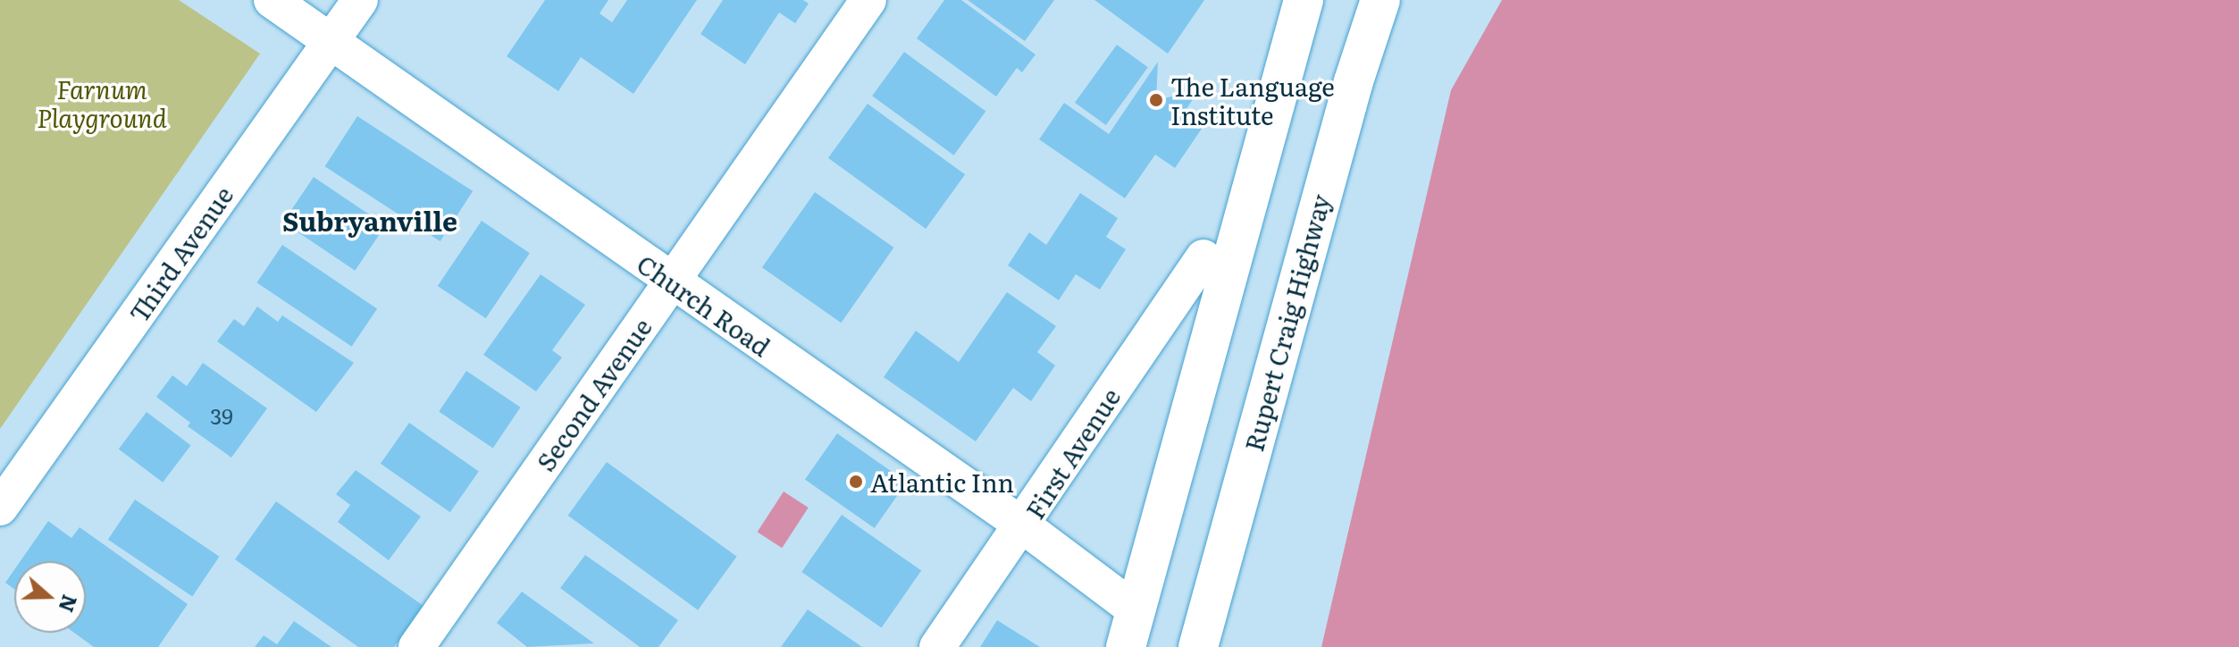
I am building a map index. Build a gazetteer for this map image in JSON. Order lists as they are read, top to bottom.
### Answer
{
  "streets": {
    "main road": ["Rupert Craig Highway"],
    "street": [
      "Third Avenue",
      "Church Road",
      "Second Avenue",
      "First Avenue"
    ]
  },
  "crossings": [
    ["Third Avenue", "Church Road"],
    ["Church Road", "Second Avenue"],
    ["Church Road", "First Avenue"]
  ],
  "districts": ["Subryanville"],
  "parks": ["Farnum Playground"],
  "places": ["The Language Institute", "Atlantic Inn"],
  "house_numbers": ["39"],
  "north": "right"
}
